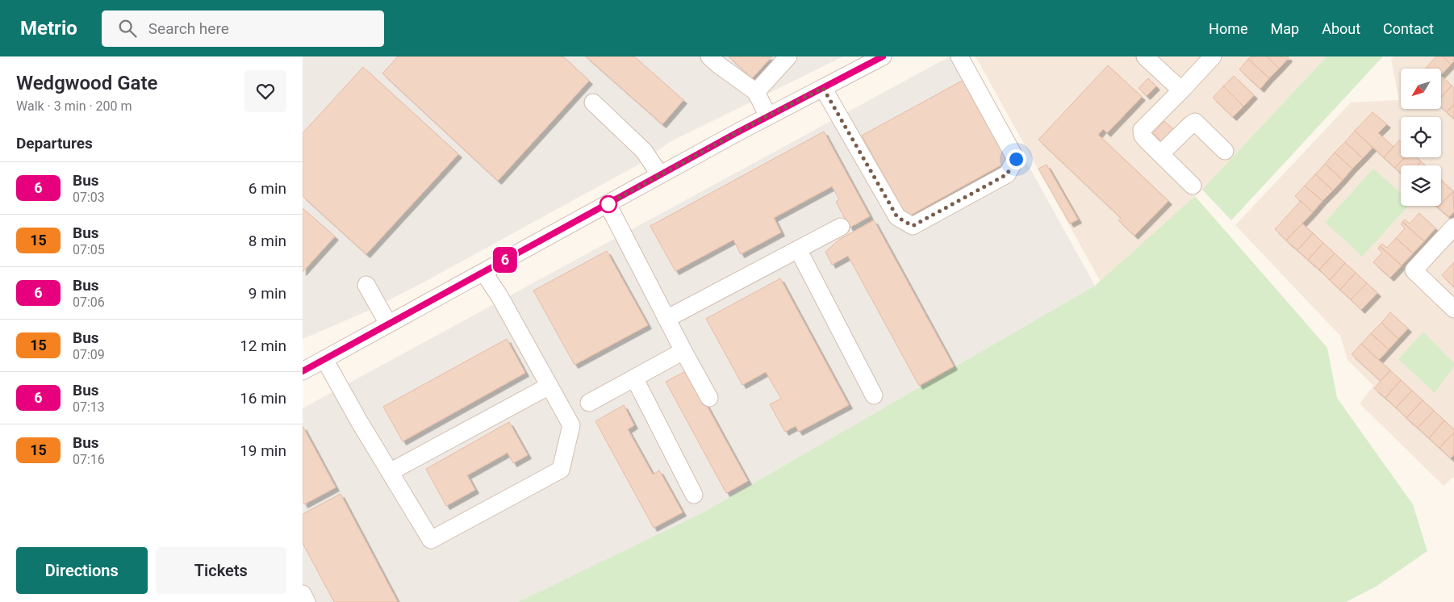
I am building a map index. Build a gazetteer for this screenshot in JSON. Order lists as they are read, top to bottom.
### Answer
{
  "lines": ["bus line 6"],
  "north": "bottom left",
  "page": {
    "header": "Metrio",
    "search": "Search here",
    "nav": [
      "Home",
      "Map",
      "About",
      "Contact"
    ],
    "heading": [
      ["Wedgwood Gate", "Walk · 3 min · 200 m"],
      "Departures"
    ],
    "on_map": "6",
    "list": [
      {
        "mark": "6",
        "name": "Bus",
        "note": "07:03",
        "value": "6 min"
      },
      {
        "mark": "15",
        "name": "Bus",
        "note": "07:05",
        "value": "8 min"
      },
      {
        "mark": "6",
        "name": "Bus",
        "note": "07:06",
        "value": "9 min"
      },
      {
        "mark": "15",
        "name": "Bus",
        "note": "07:09",
        "value": "12 min"
      },
      {
        "mark": "6",
        "name": "Bus",
        "note": "07:13",
        "value": "16 min"
      },
      {
        "mark": "15",
        "name": "Bus",
        "note": "07:16",
        "value": "19 min"
      }
    ],
    "buttons": ["Directions", "Tickets"]
  }
}
